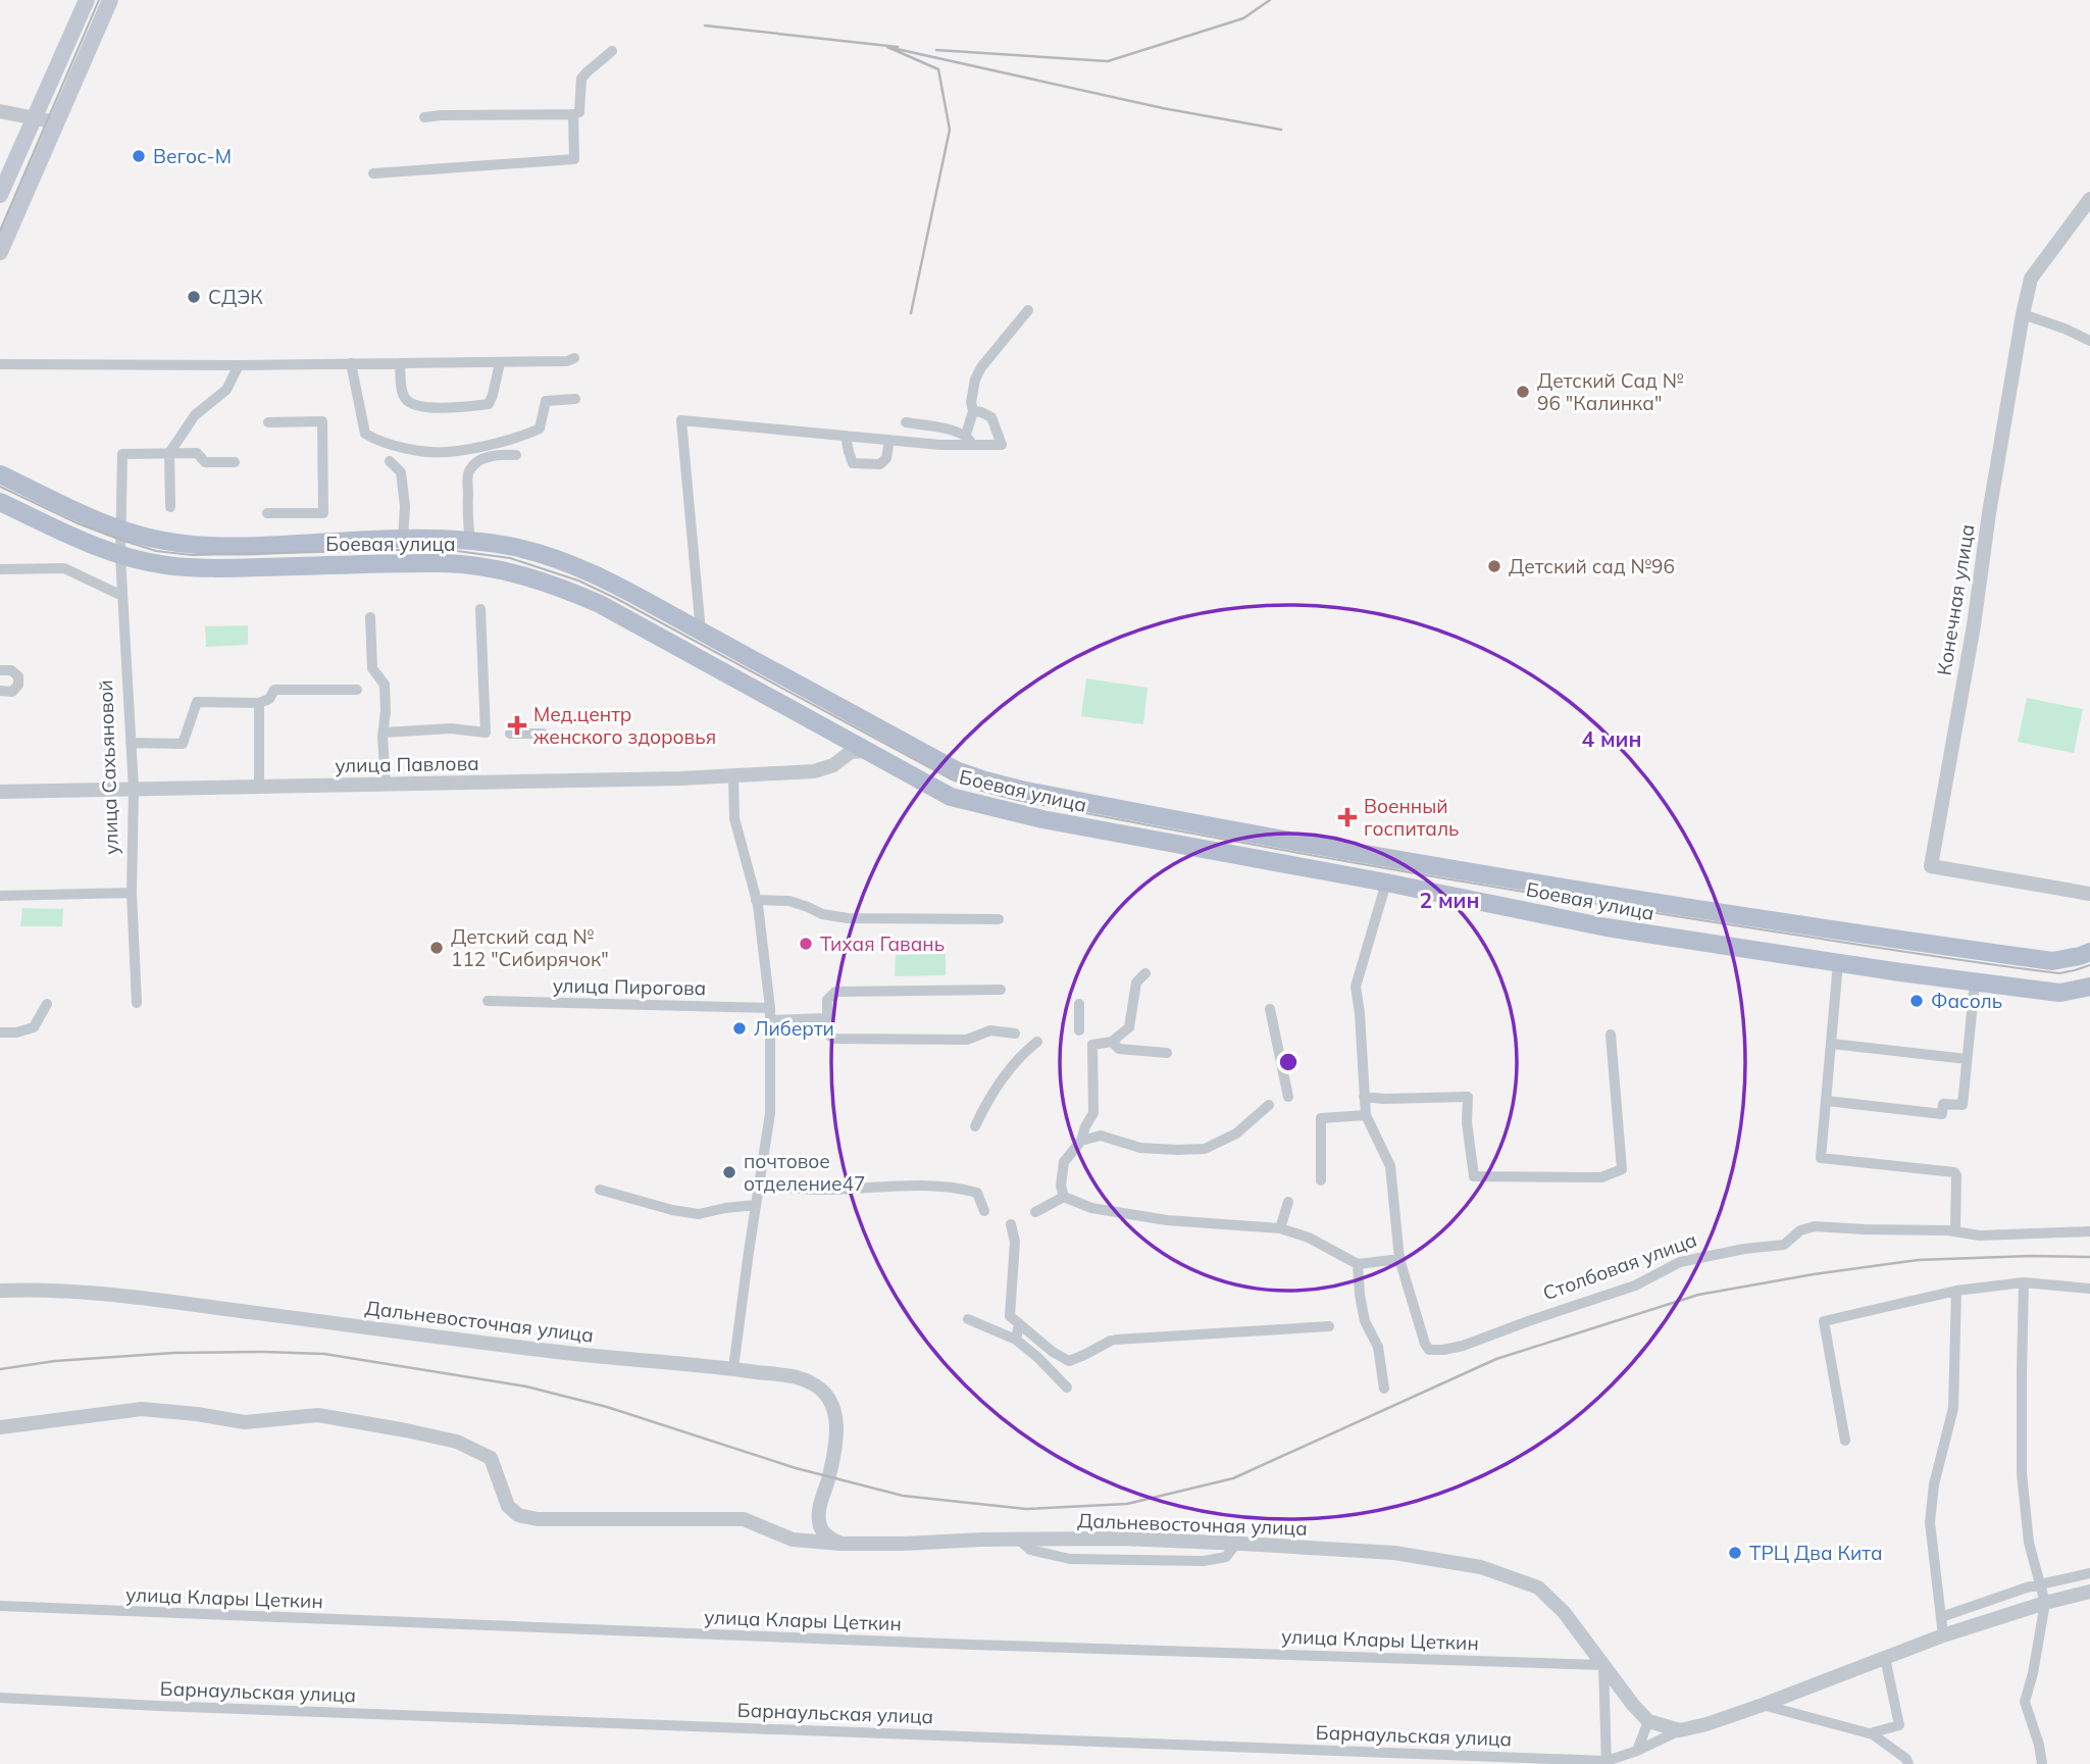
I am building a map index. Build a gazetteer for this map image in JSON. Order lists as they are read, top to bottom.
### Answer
{
  "streets": {
    "main road": ["Боевая улица", "Столбовая улица"],
    "street": [
      "Конечная улица",
      "улица Павлова",
      "улица Сахьяновой",
      "улица Пирогова",
      "Дальневосточная улица",
      "улица Клары Цеткин",
      "Барнаульская улица"
    ]
  },
  "crossings": [
    ["Боевая улица", "улица Павлова"],
    ["Боевая улица", "улица Сахьяновой"],
    ["Боевая улица", "Столбовая улица"],
    ["улица Павлова", "улица Сахьяновой"],
    ["Дальневосточная улица", "улица Клары Цеткин"]
  ],
  "places": {
    "other": [
      "Вегос-М",
      "СДЭК",
      "Детский Сад № 96 \"Калинка\"",
      "Детский сад №96",
      "Тихая Гавань",
      "Детский сад № 112 \"Сибирячок\"",
      "Фасоль",
      "Либерти",
      "почтовое отделение47",
      "ТРЦ Два Кита"
    ],
    "health": ["Мед.центр женского здоровья", "Военный госпиталь"]
  },
  "rings": ["4 мин", "2 мин"]
}
